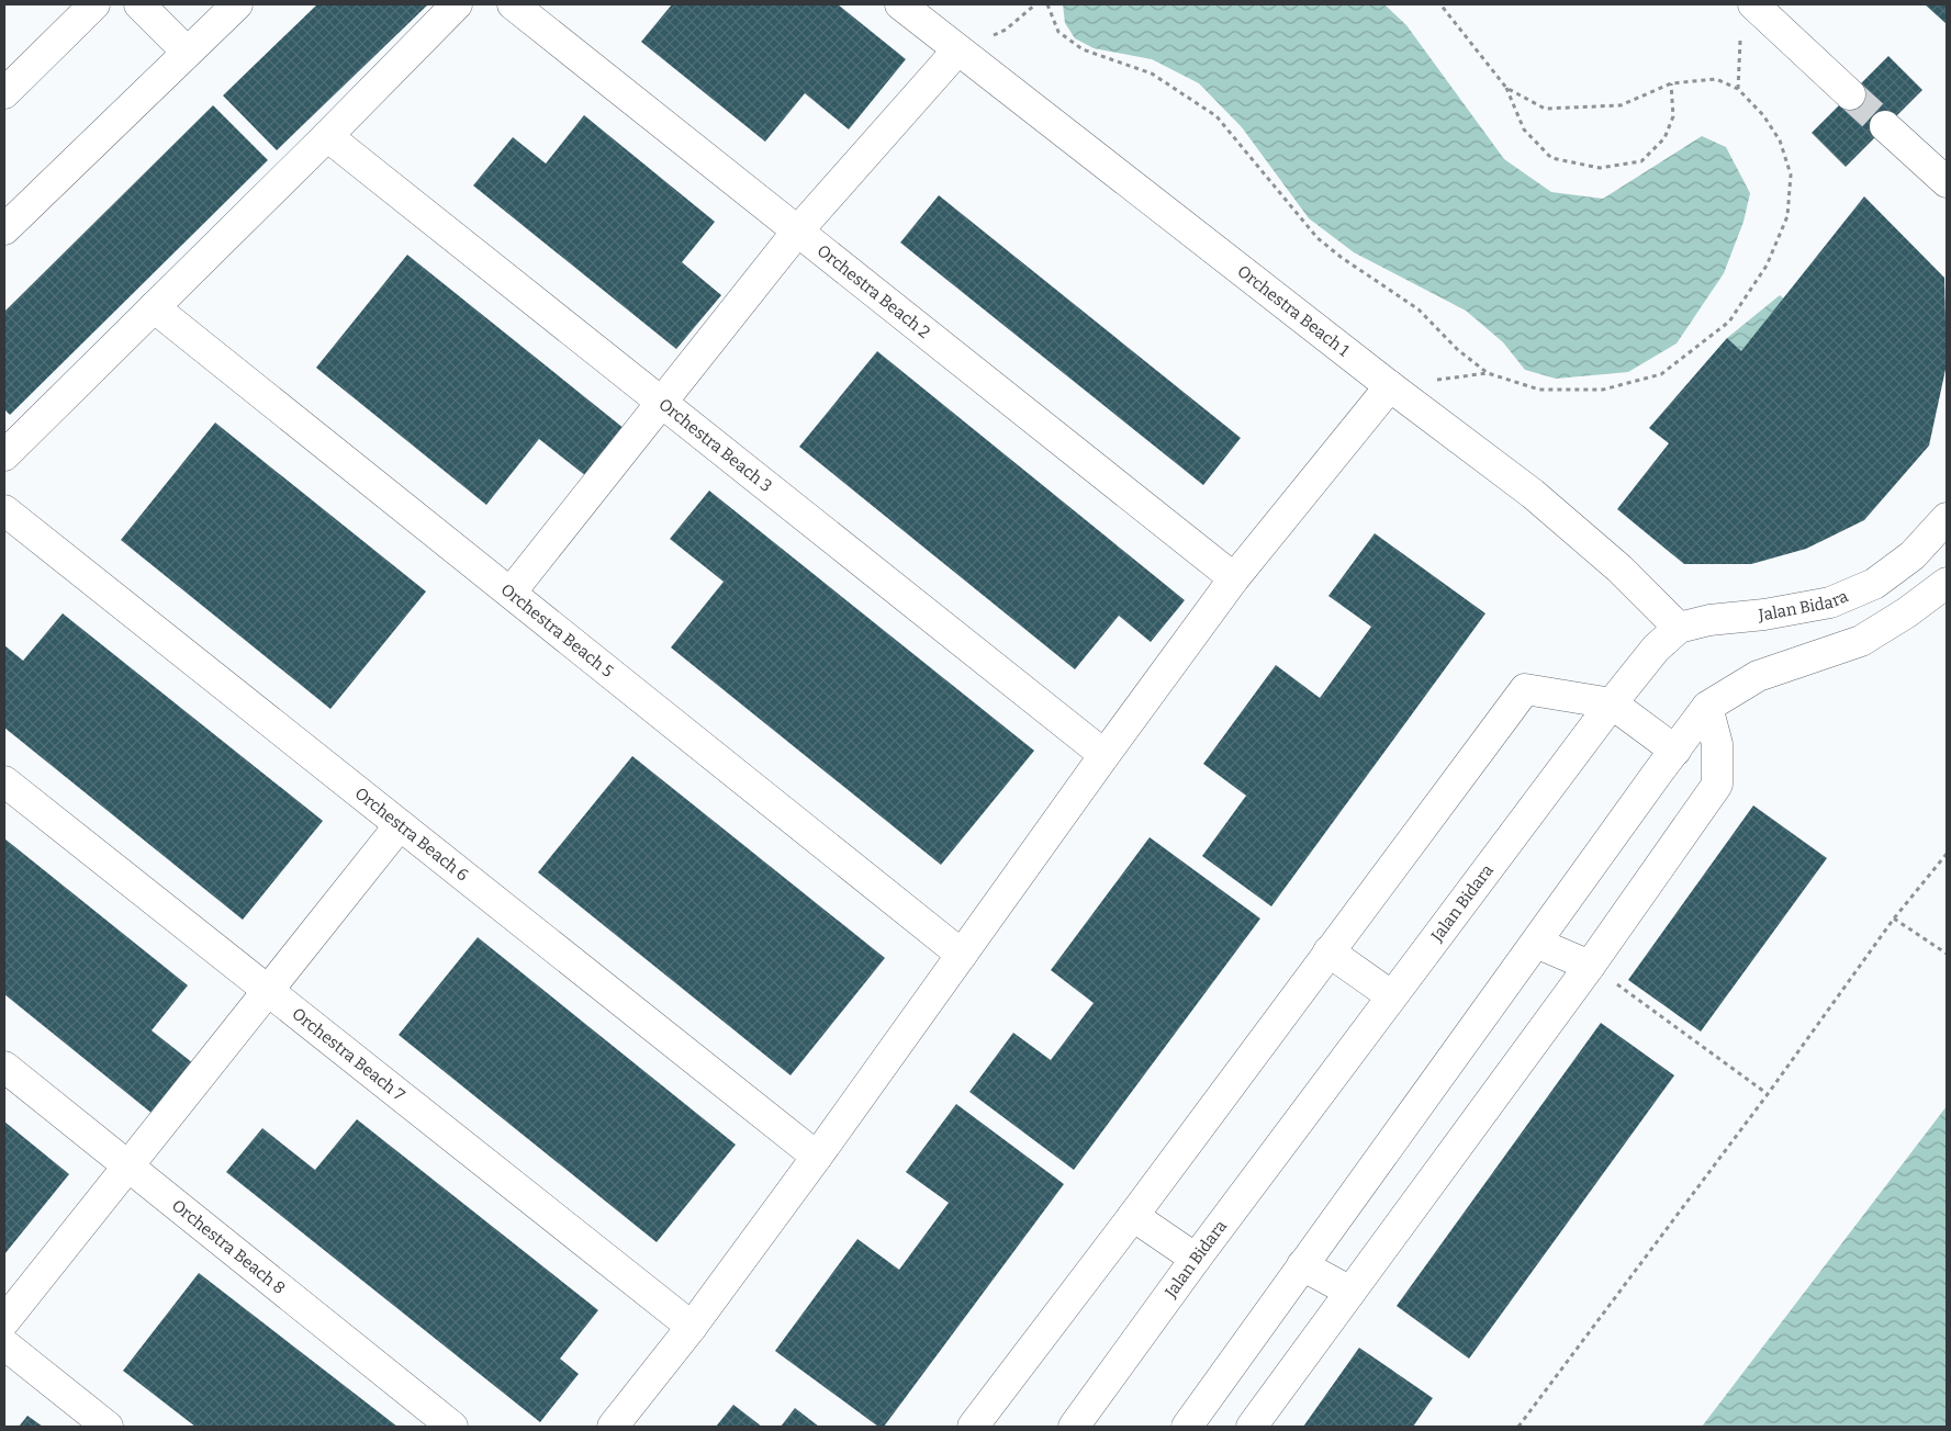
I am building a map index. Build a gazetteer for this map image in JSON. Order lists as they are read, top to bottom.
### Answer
{
  "streets": {
    "street": [
      "Orchestra Beach 2",
      "Orchestra Beach 1",
      "Orchestra Beach 3",
      "Jalan Bidara",
      "Orchestra Beach 5",
      "Orchestra Beach 6",
      "Orchestra Beach 7",
      "Orchestra Beach 8"
    ]
  },
  "crossings": [
    ["Orchestra Beach 1", "Jalan Bidara"]
  ]
}
